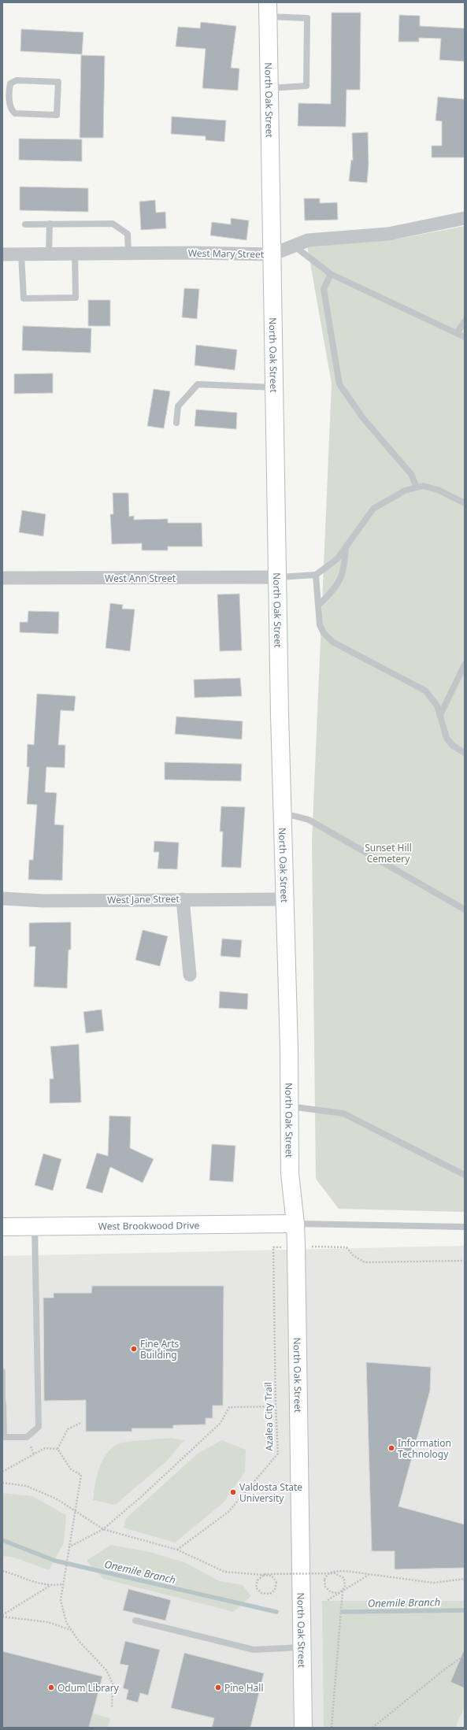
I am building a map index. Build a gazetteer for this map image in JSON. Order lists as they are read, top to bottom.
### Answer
{
  "streets": {
    "main road": ["North Oak Street", "West Brookwood Drive"],
    "street": ["West Mary Street", "West Ann Street", "West Jane Street"],
    "path": ["Azalea City Trail"]
  },
  "crossings": [
    ["North Oak Street", "West Mary Street"],
    ["North Oak Street", "West Ann Street"],
    ["North Oak Street", "West Jane Street"],
    ["North Oak Street", "West Brookwood Drive"],
    ["North Oak Street", "Azalea City Trail"]
  ],
  "water": ["Onemile Branch"],
  "parks": ["Sunset Hill Cemetery"],
  "places": [
    "Fine Arts Building",
    "Information Technology",
    "Valdosta State University",
    "Odum Library",
    "Pine Hall"
  ]
}
